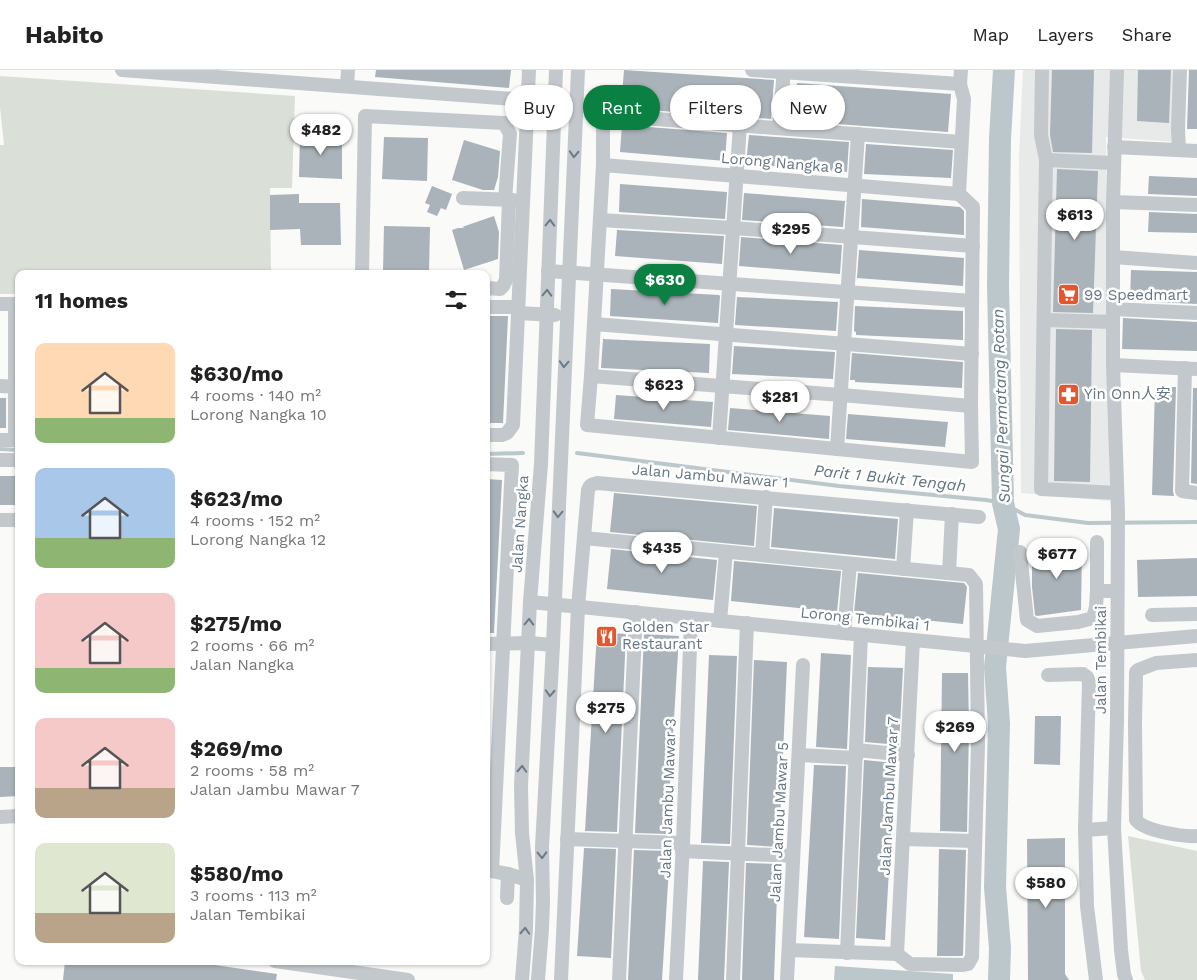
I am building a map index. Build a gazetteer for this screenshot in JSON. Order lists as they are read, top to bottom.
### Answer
{
  "streets": {
    "street": [
      "Lorong Nangka 8",
      "Jalan Jambu Mawar 1",
      "Jalan Nangka",
      "Lorong Tembikai 1",
      "Jalan Tembikai",
      "Jalan Jambu Mawar 7",
      "Jalan Jambu Mawar 3",
      "Jalan Jambu Mawar 5"
    ]
  },
  "crossings": [
    ["Jalan Jambu Mawar 1", "Lorong Tembikai 1"],
    ["Jalan Nangka", "Lorong Tembikai 1"],
    ["Lorong Tembikai 1", "Jalan Tembikai"],
    ["Lorong Tembikai 1", "Jalan Jambu Mawar 7"],
    ["Lorong Tembikai 1", "Jalan Jambu Mawar 3"]
  ],
  "water": ["Sungai Permatang Rotan", "Parit 1 Bukit Tengah"],
  "places": {
    "supermarket": ["99 Speedmart"],
    "pharmacy": ["Yin Onn人安"],
    "restaurant": ["Golden Star Restaurant"]
  },
  "page": {
    "header": "Habito",
    "nav": ["Map", "Layers", "Share"],
    "chip": [
      "Buy",
      "Rent",
      "Filters",
      "New"
    ],
    "price": [
      "$482",
      "$613",
      "$295",
      "$630",
      "$623",
      "$281",
      "$435",
      "$677",
      "$275",
      "$269",
      "$580"
    ],
    "heading": "11 homes",
    "list": [
      {
        "name": "$630/mo",
        "note": "4 rooms · 140 m² · Lorong Nangka 10"
      },
      {
        "name": "$623/mo",
        "note": "4 rooms · 152 m² · Lorong Nangka 12"
      },
      {
        "name": "$275/mo",
        "note": "2 rooms · 66 m² · Jalan Nangka"
      },
      {
        "name": "$269/mo",
        "note": "2 rooms · 58 m² · Jalan Jambu Mawar 7"
      },
      {
        "name": "$580/mo",
        "note": "3 rooms · 113 m² · Jalan Tembikai"
      }
    ]
  }
}
